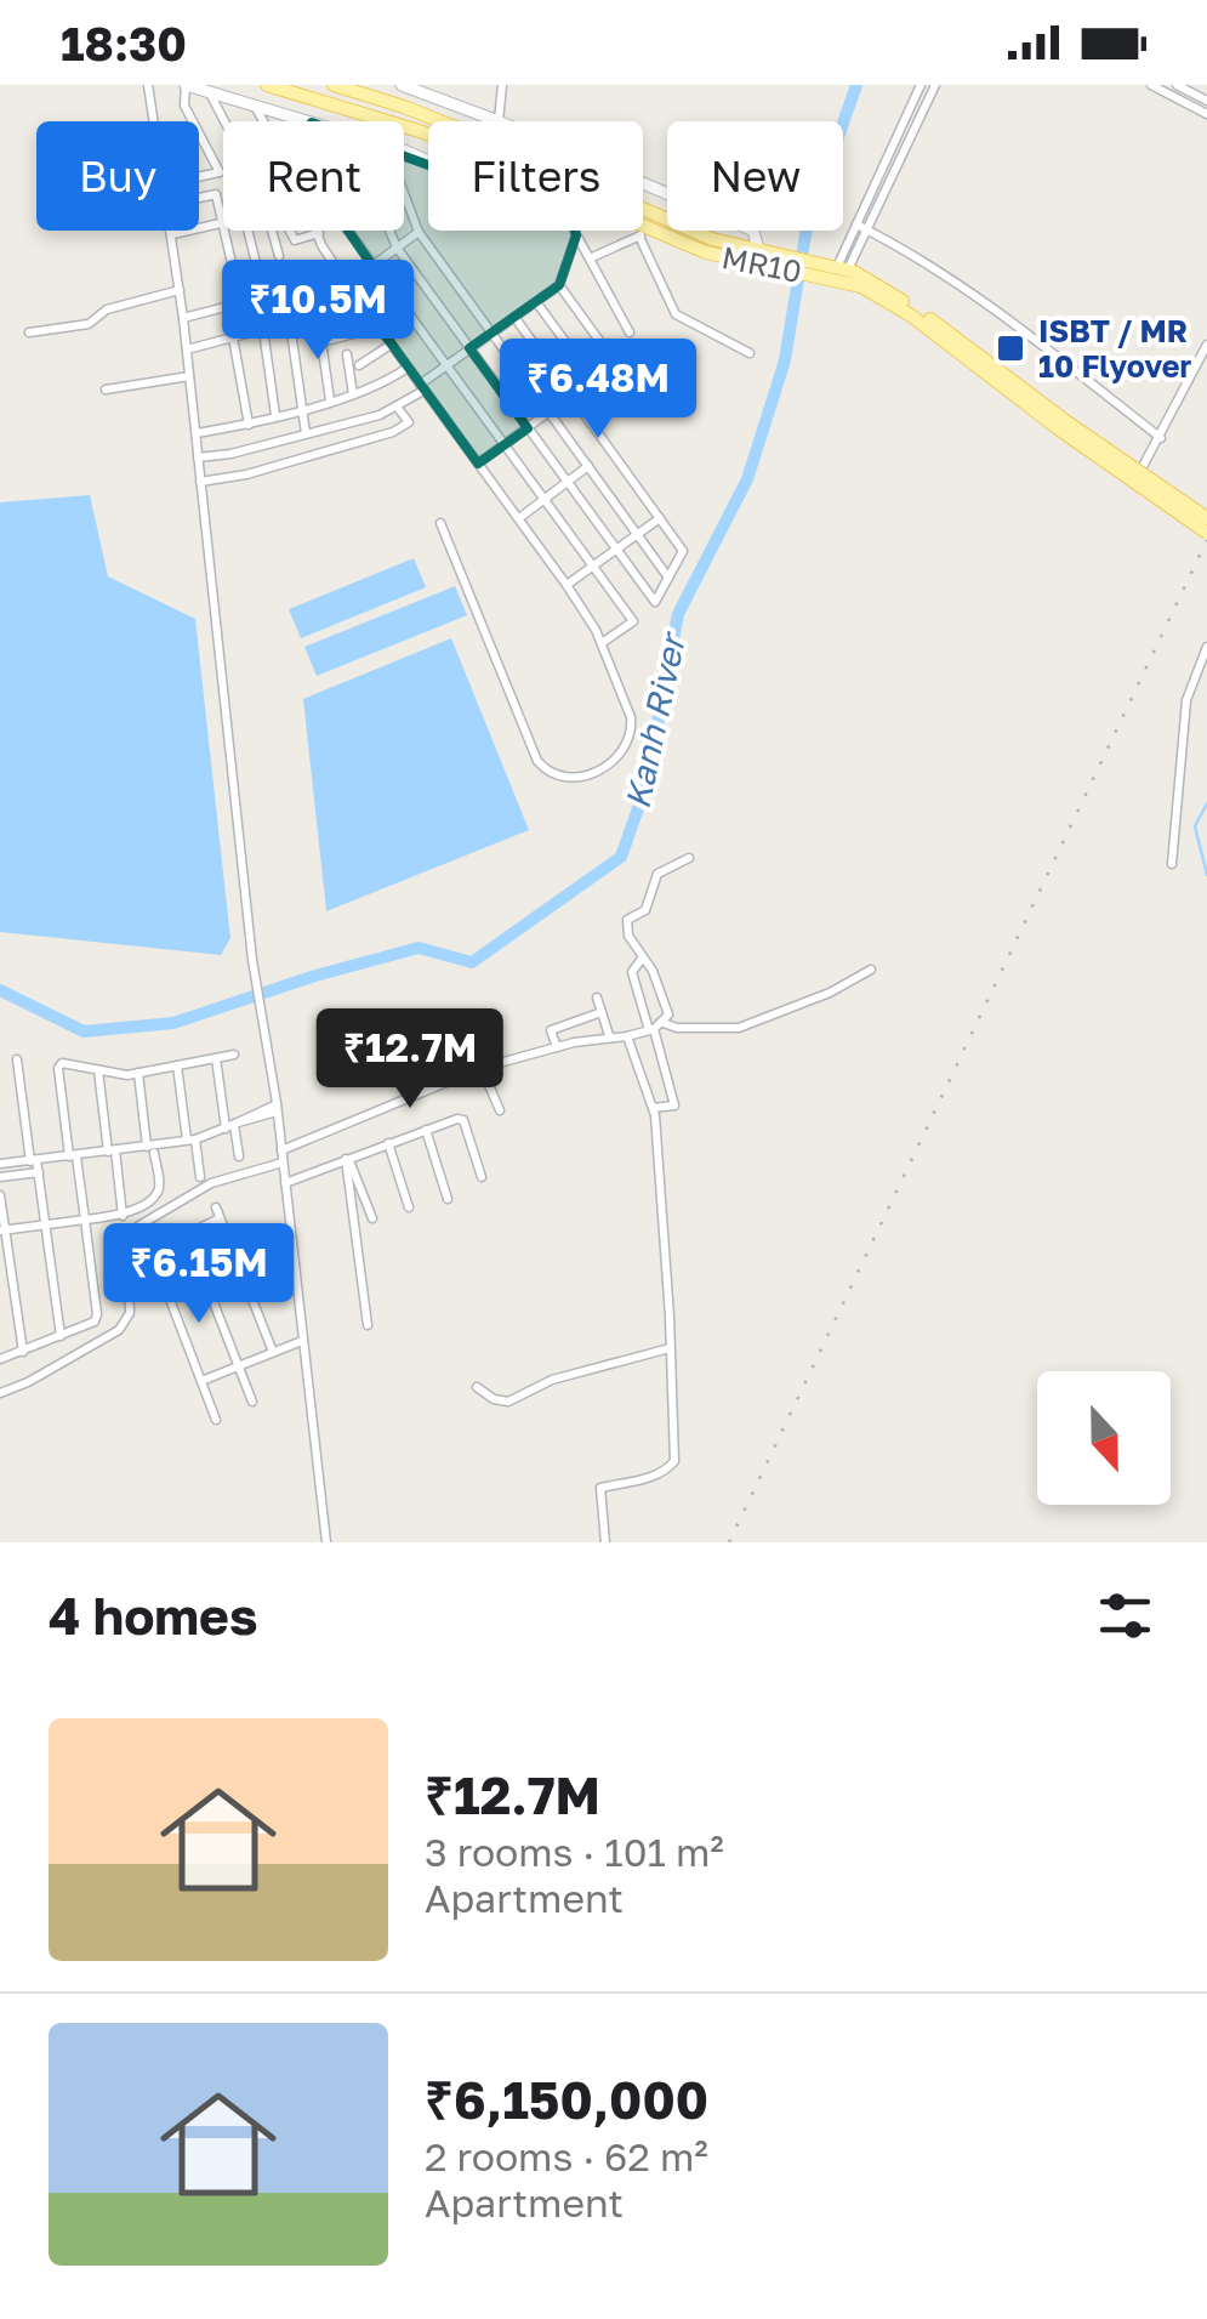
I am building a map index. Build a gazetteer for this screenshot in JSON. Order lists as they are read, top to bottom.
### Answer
{
  "streets": {
    "main road": ["MR10"]
  },
  "water": ["Kanh River"],
  "places": {
    "transit": ["ISBT / MR 10 Flyover"]
  },
  "north": "bottom",
  "page": {
    "status": "18:30",
    "chip": [
      "Buy",
      "Rent",
      "Filters",
      "New"
    ],
    "price": [
      "₹10.5M",
      "₹6.48M",
      "₹12.7M",
      "₹6.15M"
    ],
    "heading": "4 homes",
    "list": [
      {
        "name": "₹12.7M",
        "note": "3 rooms · 101 m² · Apartment"
      },
      {
        "name": "₹6,150,000",
        "note": "2 rooms · 62 m² · Apartment"
      }
    ]
  }
}
